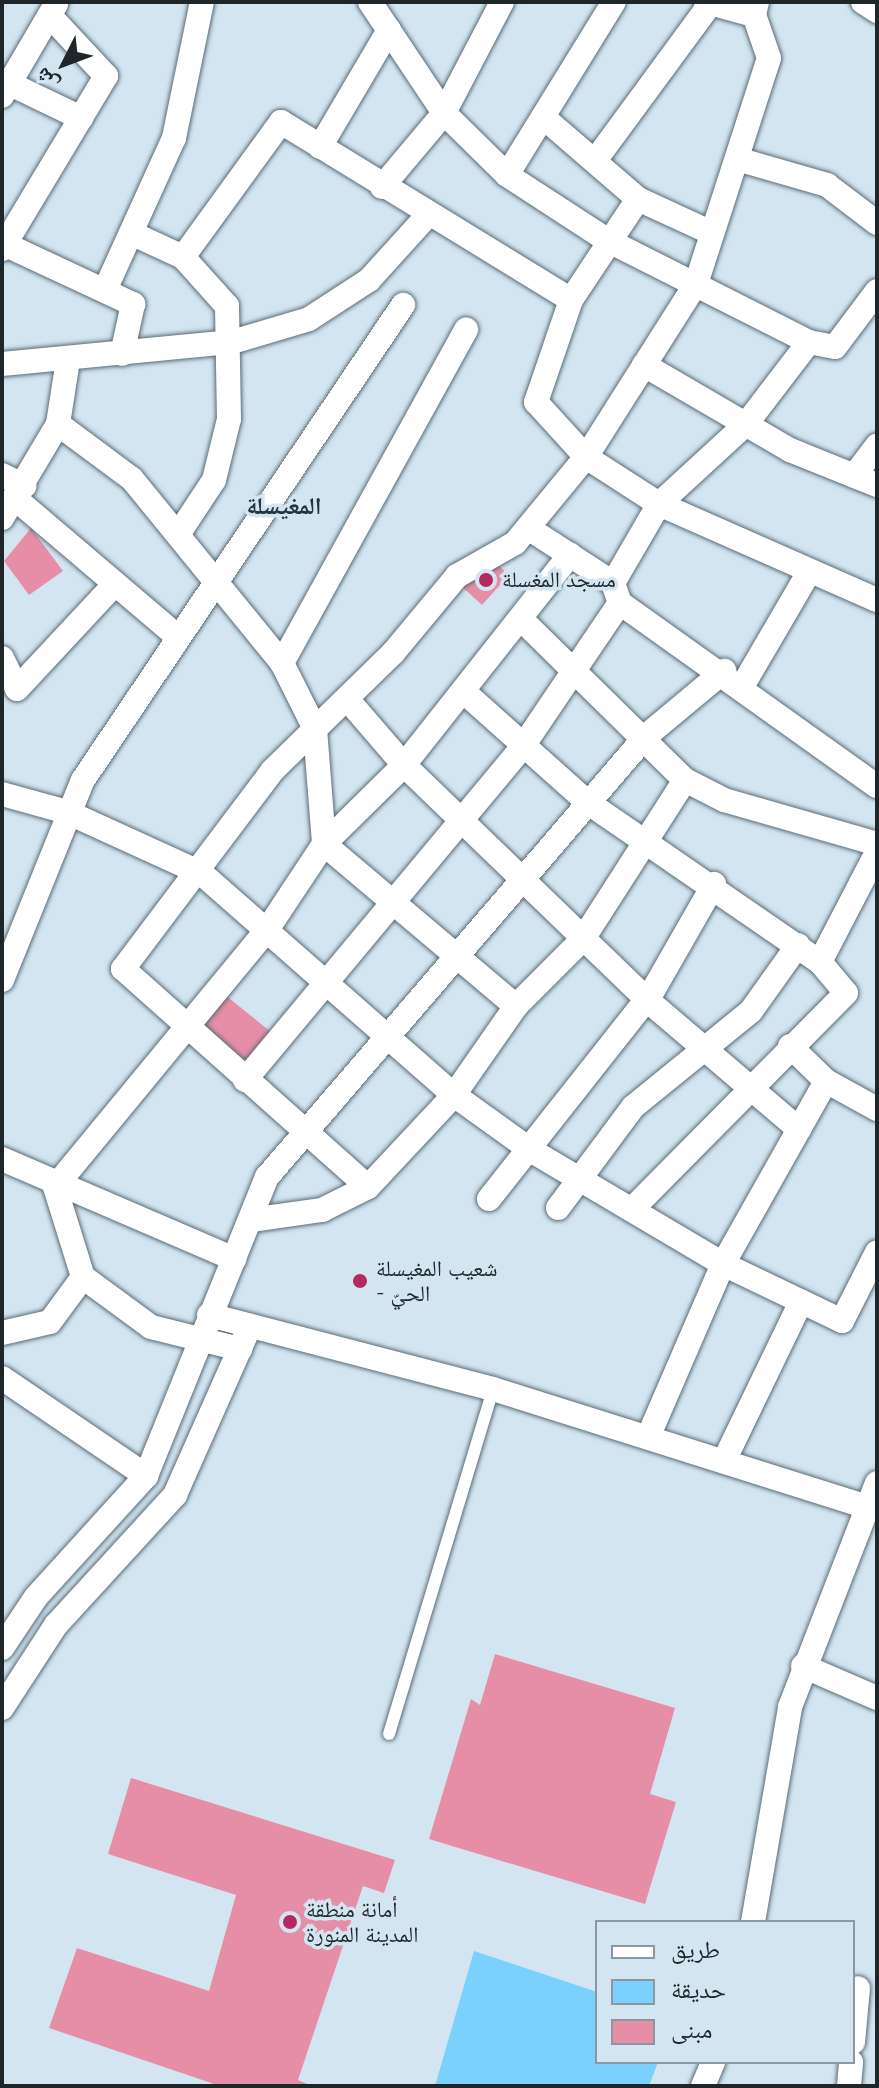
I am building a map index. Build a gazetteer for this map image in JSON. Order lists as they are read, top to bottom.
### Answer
{
  "districts": ["المغيسلة"],
  "places": ["مسجد المغسلة", "شعيب المغيسلة - الحيّ", "أمانة منطقة المدينة المنورة"],
  "legend": ["طريق", "حديقة", "مبنى"],
  "north": "bottom left"
}
